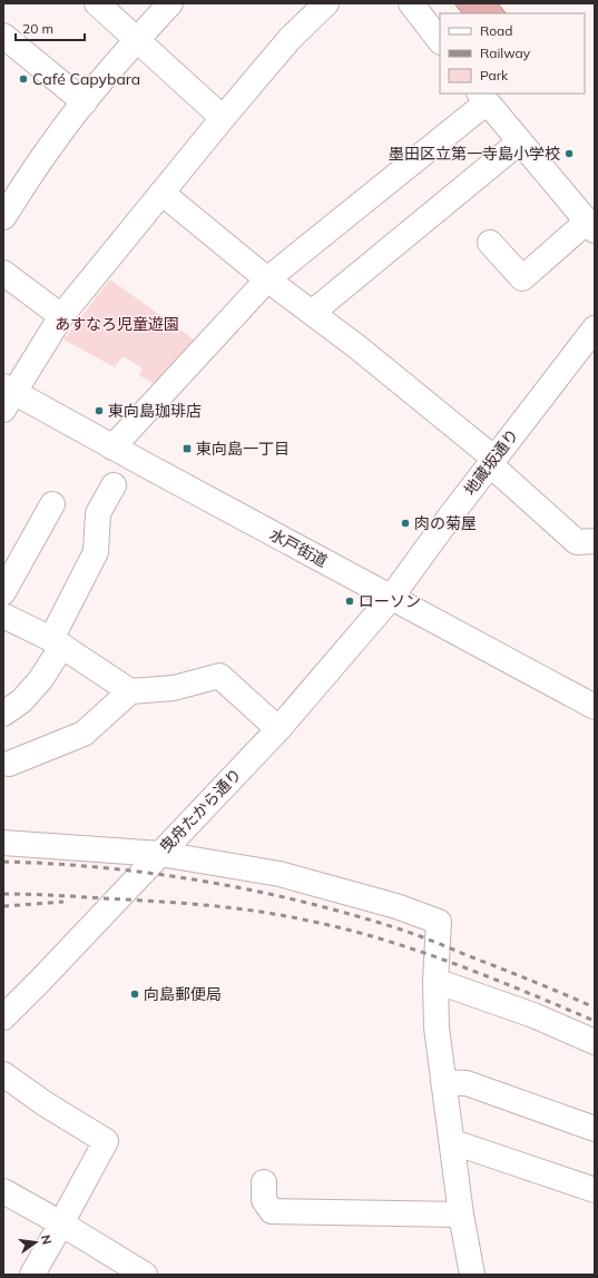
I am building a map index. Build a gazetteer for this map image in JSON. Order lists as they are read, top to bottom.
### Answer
{
  "streets": {
    "main road": ["地蔵坂通り", "水戸街道", "曳舟たから通り"]
  },
  "crossings": [
    ["地蔵坂通り", "水戸街道"],
    ["地蔵坂通り", "曳舟たから通り"],
    ["水戸街道", "曳舟たから通り"]
  ],
  "parks": ["あすなろ児童遊園"],
  "places": {
    "other": [
      "Café Capybara",
      "墨田区立第一寺島小学校",
      "東向島珈琲店",
      "肉の菊屋",
      "ローソン",
      "向島郵便局"
    ],
    "transit": ["東向島一丁目"]
  },
  "legend": ["Road", "Railway", "Park"],
  "scale_bar": "20 m",
  "north": "right"
}
